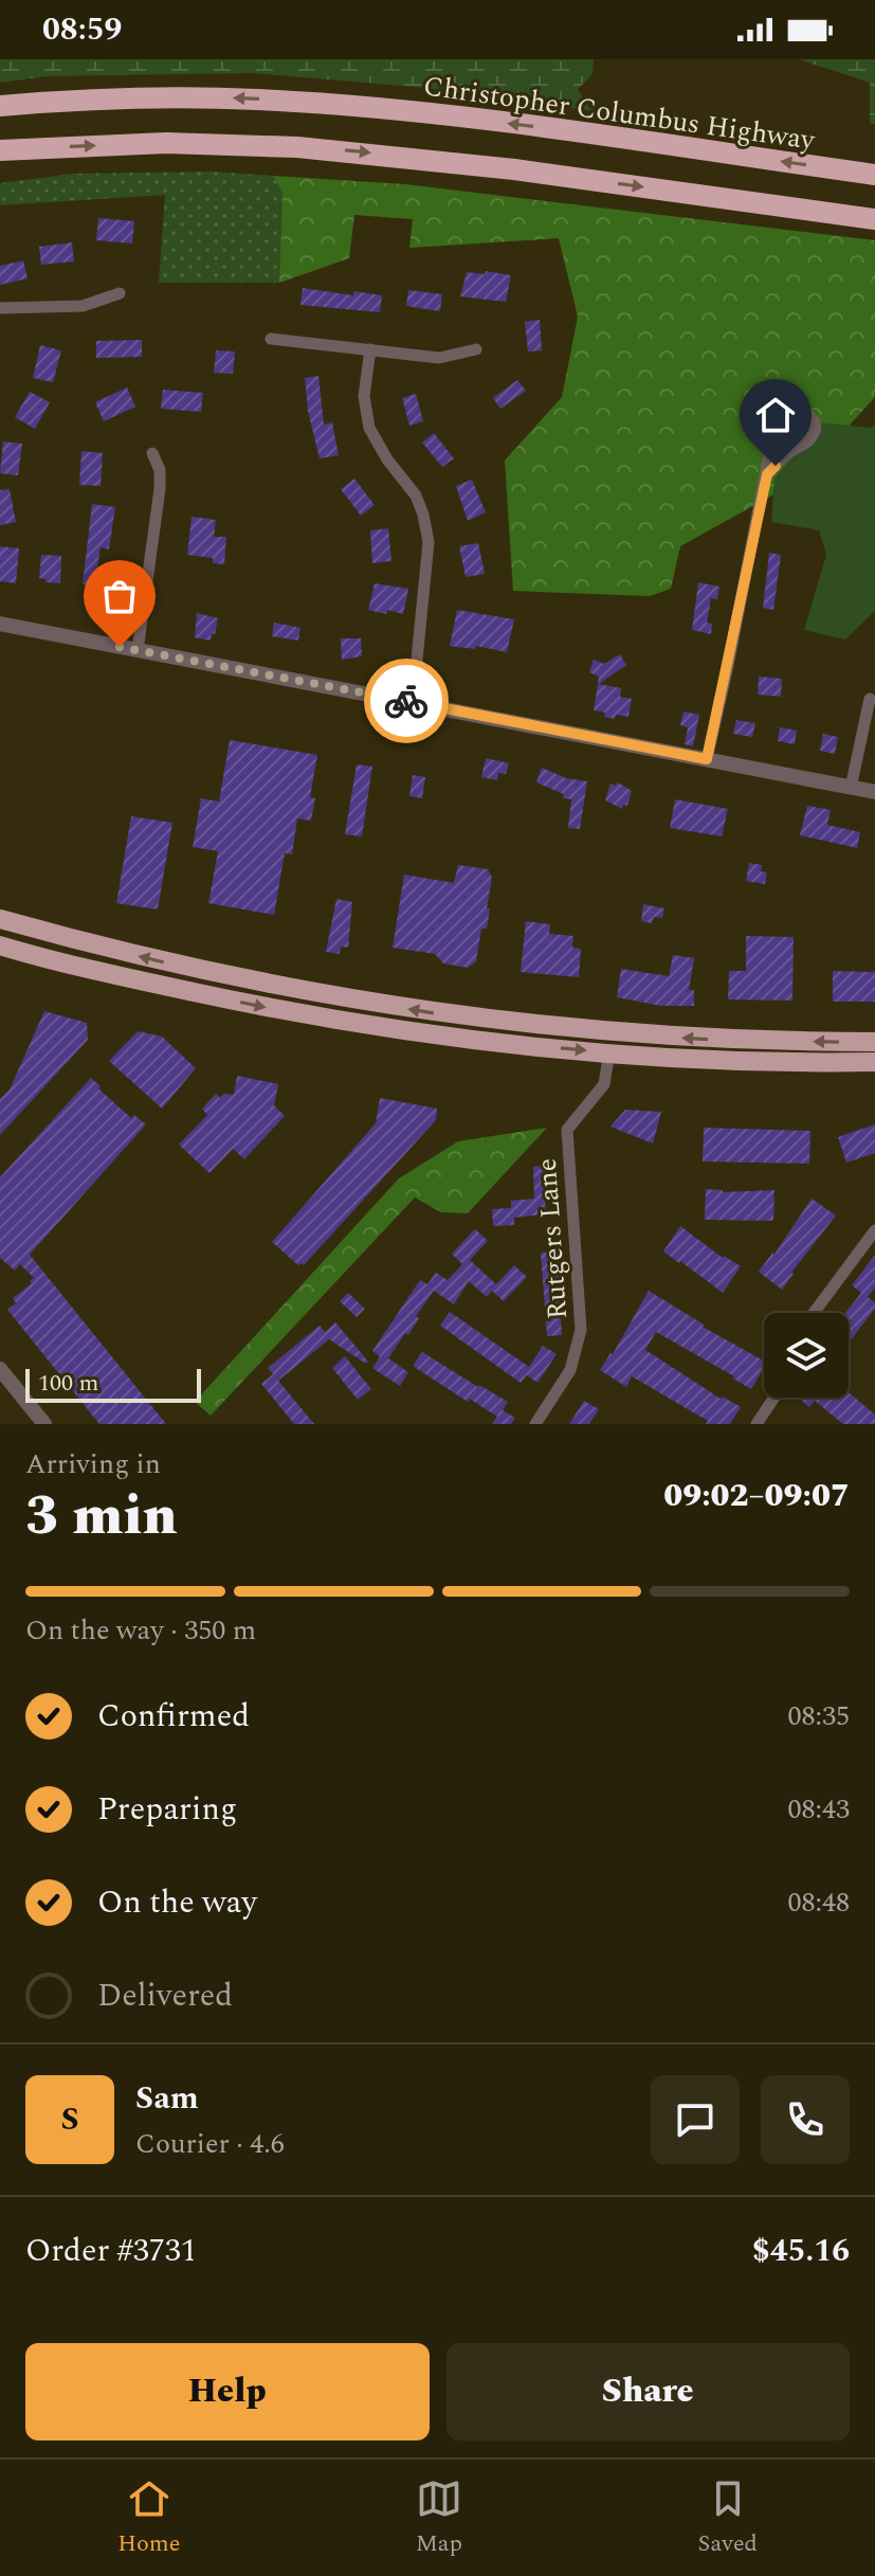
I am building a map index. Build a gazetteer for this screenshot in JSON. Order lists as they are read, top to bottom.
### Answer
{
  "streets": {
    "highway": ["Christopher Columbus Highway"],
    "street": ["Rutgers Lane"]
  },
  "scale_bar": "100 m",
  "page": {
    "status": "08:59",
    "scale": "100 m",
    "heading": ["3 min", "Arriving in", "09:02–09:07"],
    "panel": [
      "Sam",
      "Courier · 4.6",
      "Order #3731",
      "$45.16"
    ],
    "bar": "On the way · 350 m",
    "list": [
      ["Confirmed", "08:35"],
      ["Preparing", "08:43"],
      ["On the way", "08:48"],
      "Delivered"
    ],
    "round": "S",
    "buttons": ["Help", "Share"],
    "tabs": ["Home", "Map", "Saved"]
  }
}
